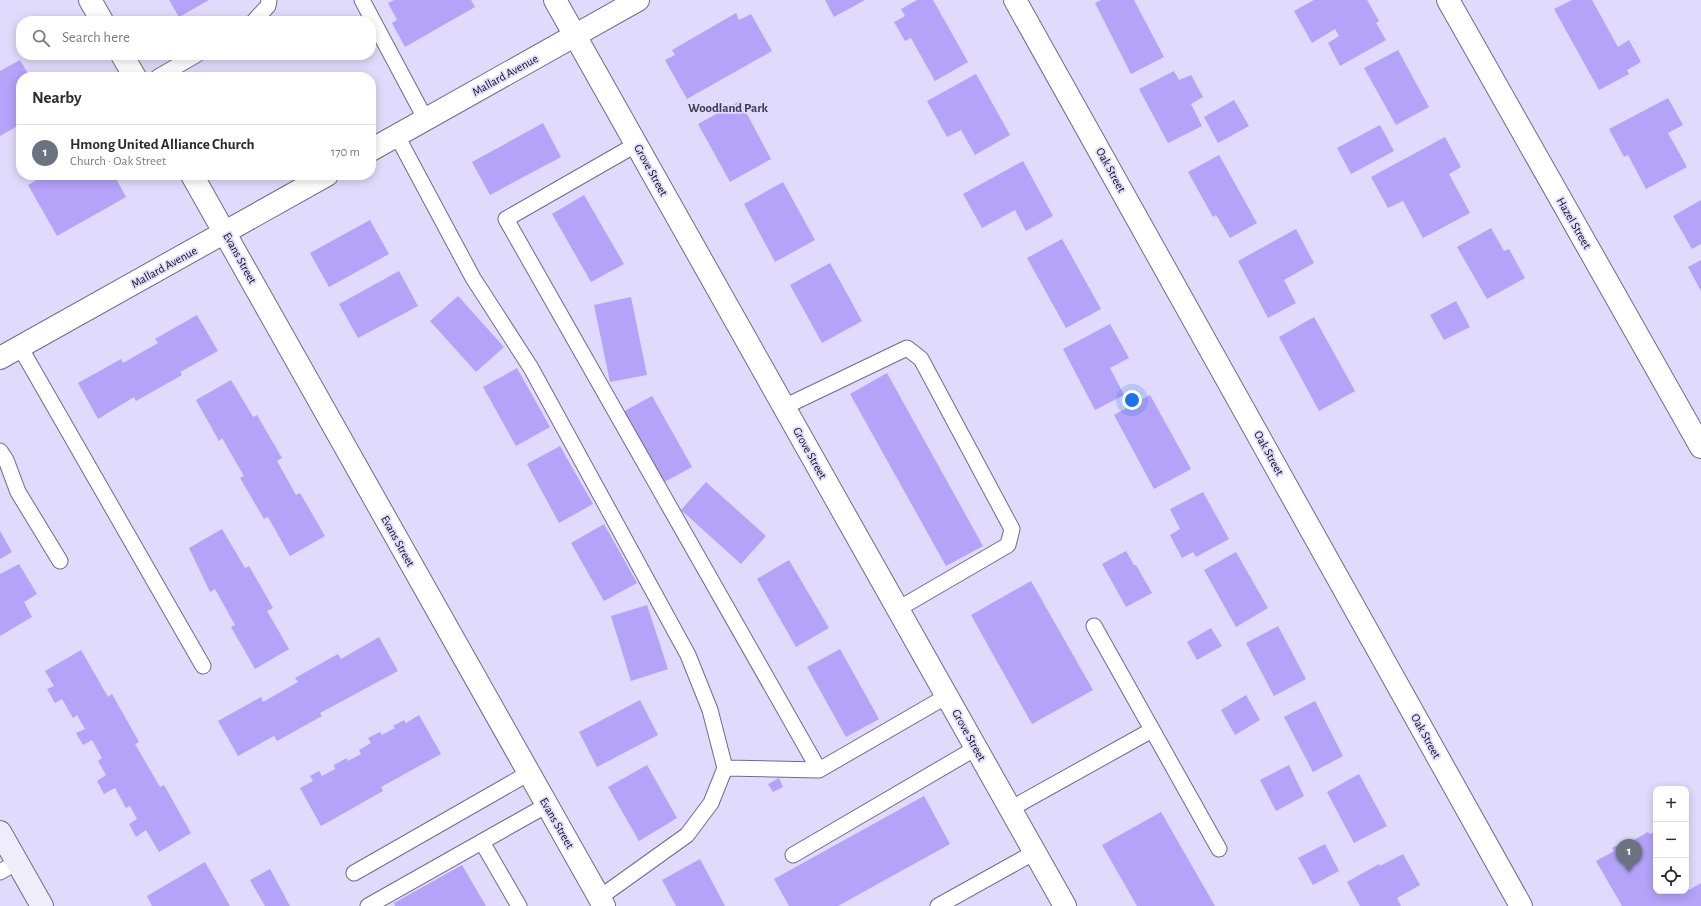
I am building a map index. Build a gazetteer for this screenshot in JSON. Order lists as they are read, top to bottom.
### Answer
{
  "streets": {
    "street": [
      "Mallard Avenue",
      "Grove Street",
      "Oak Street",
      "Hazel Street",
      "Evans Street"
    ]
  },
  "crossings": [
    ["Mallard Avenue", "Grove Street"],
    ["Mallard Avenue", "Evans Street"]
  ],
  "districts": ["Woodland Park"],
  "page": {
    "search": "Search here",
    "heading": "Nearby",
    "list": [
      {
        "mark": "1",
        "name": "Hmong United Alliance Church",
        "note": "Church · Oak Street",
        "value": "170 m"
      }
    ],
    "map_buttons": ["+", "−"],
    "pins": "1"
  }
}
